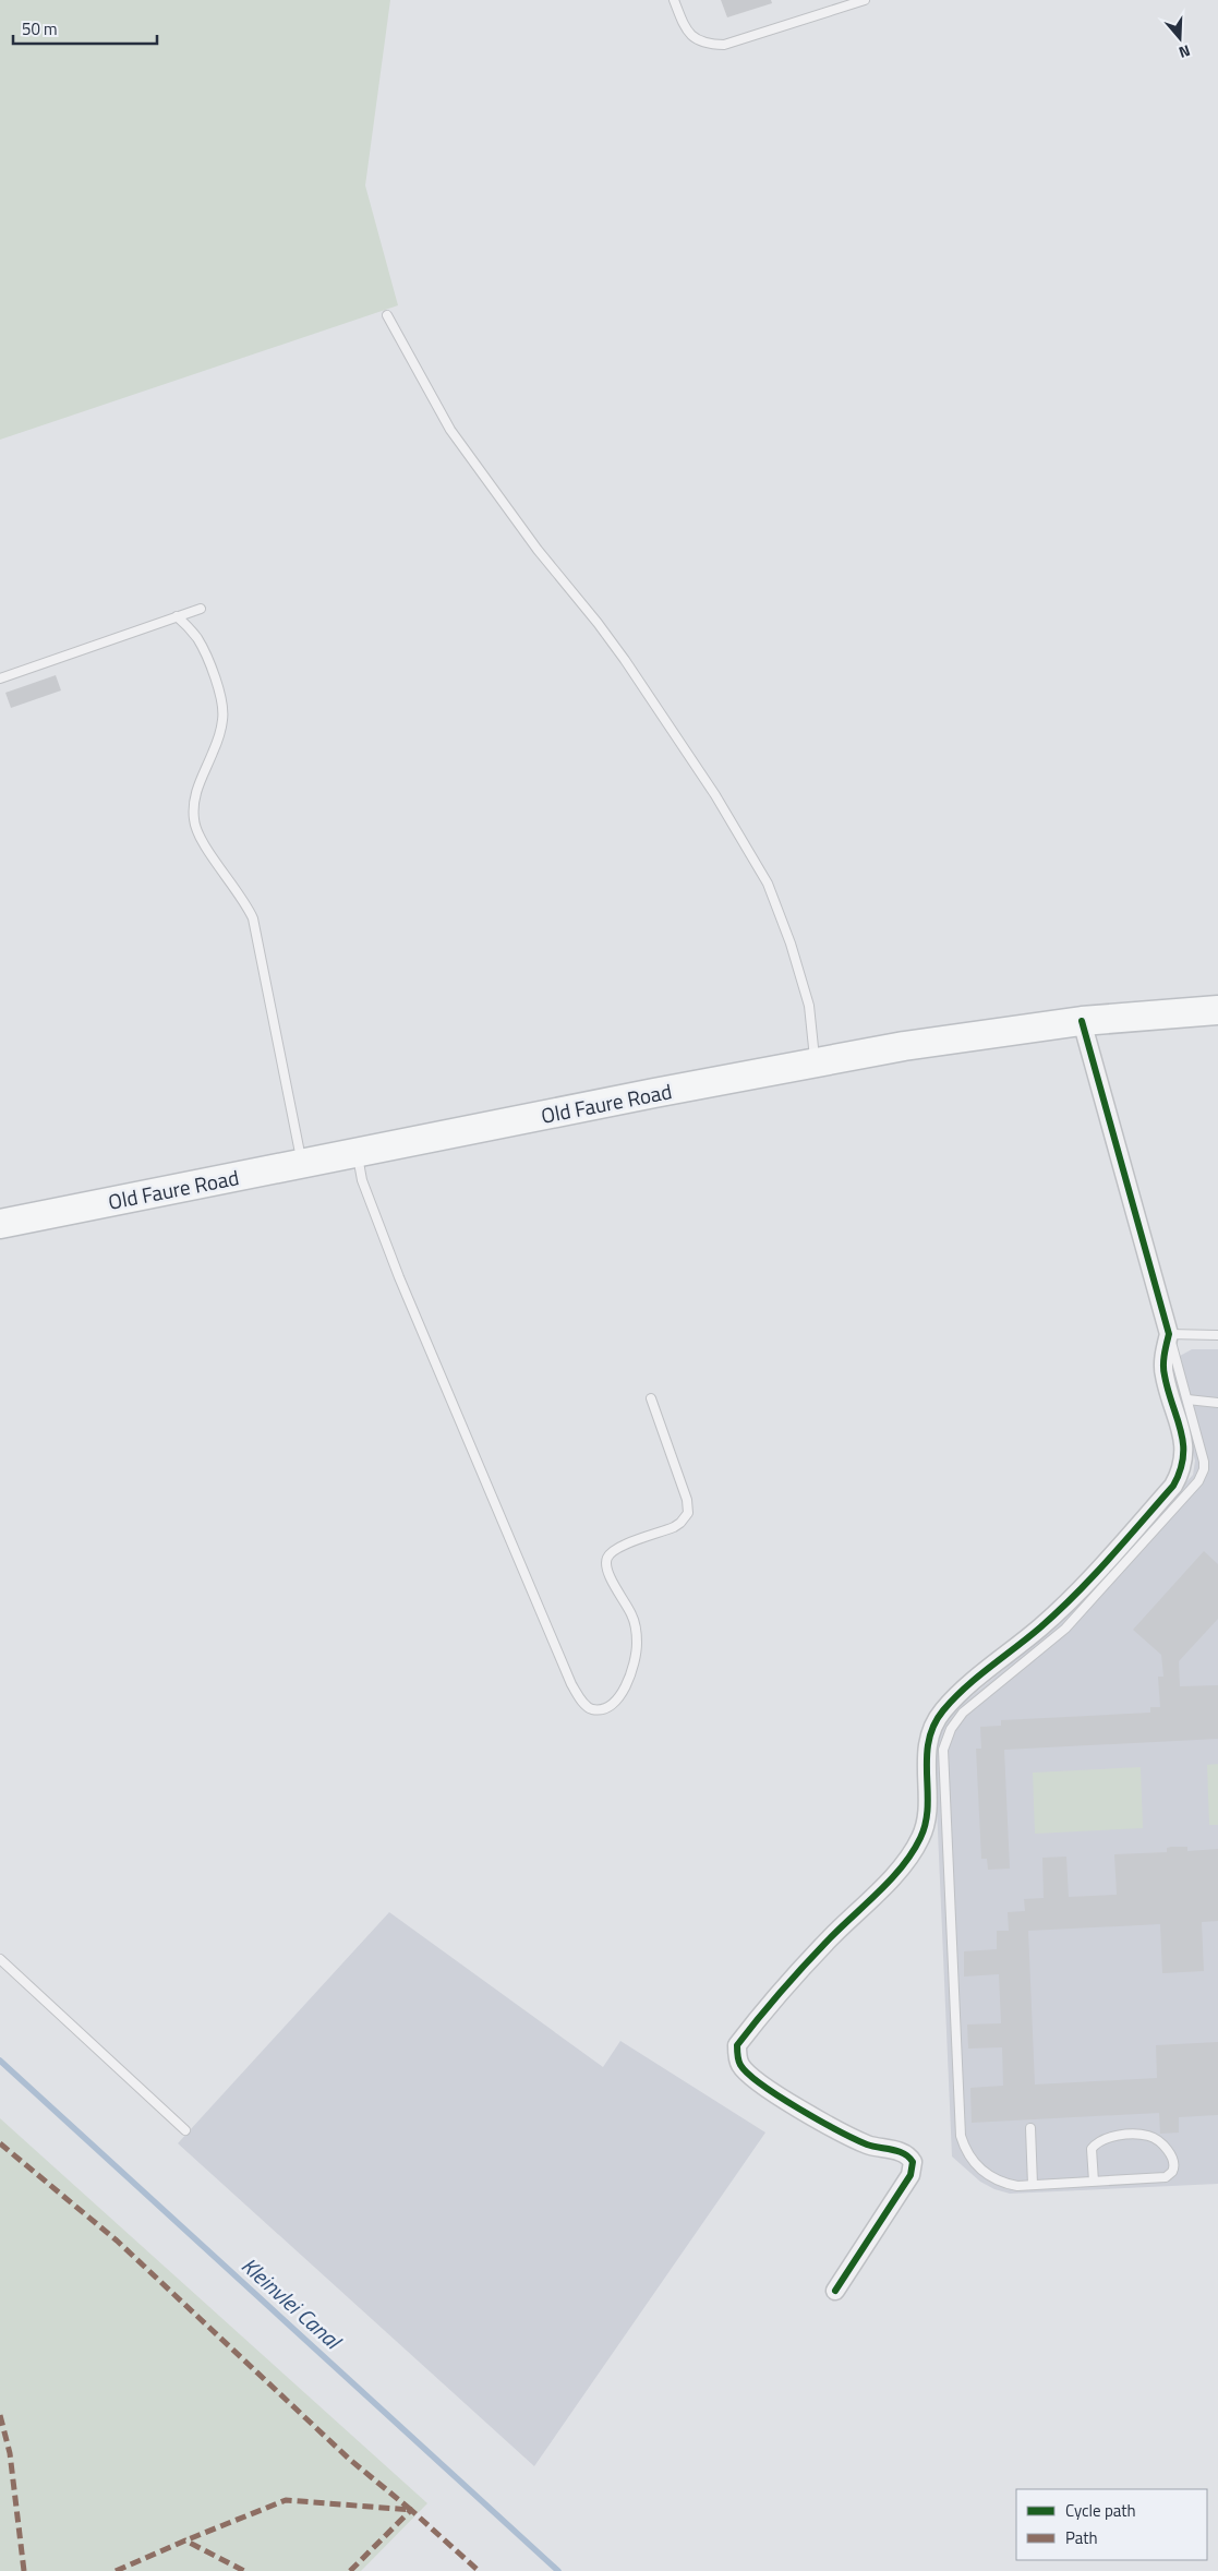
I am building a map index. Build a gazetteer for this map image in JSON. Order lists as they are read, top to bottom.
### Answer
{
  "streets": {
    "main road": ["Old Faure Road"]
  },
  "water": ["Kleinvlei Canal"],
  "legend": ["Cycle path", "Path"],
  "scale_bar": "50 m",
  "north": "bottom"
}
